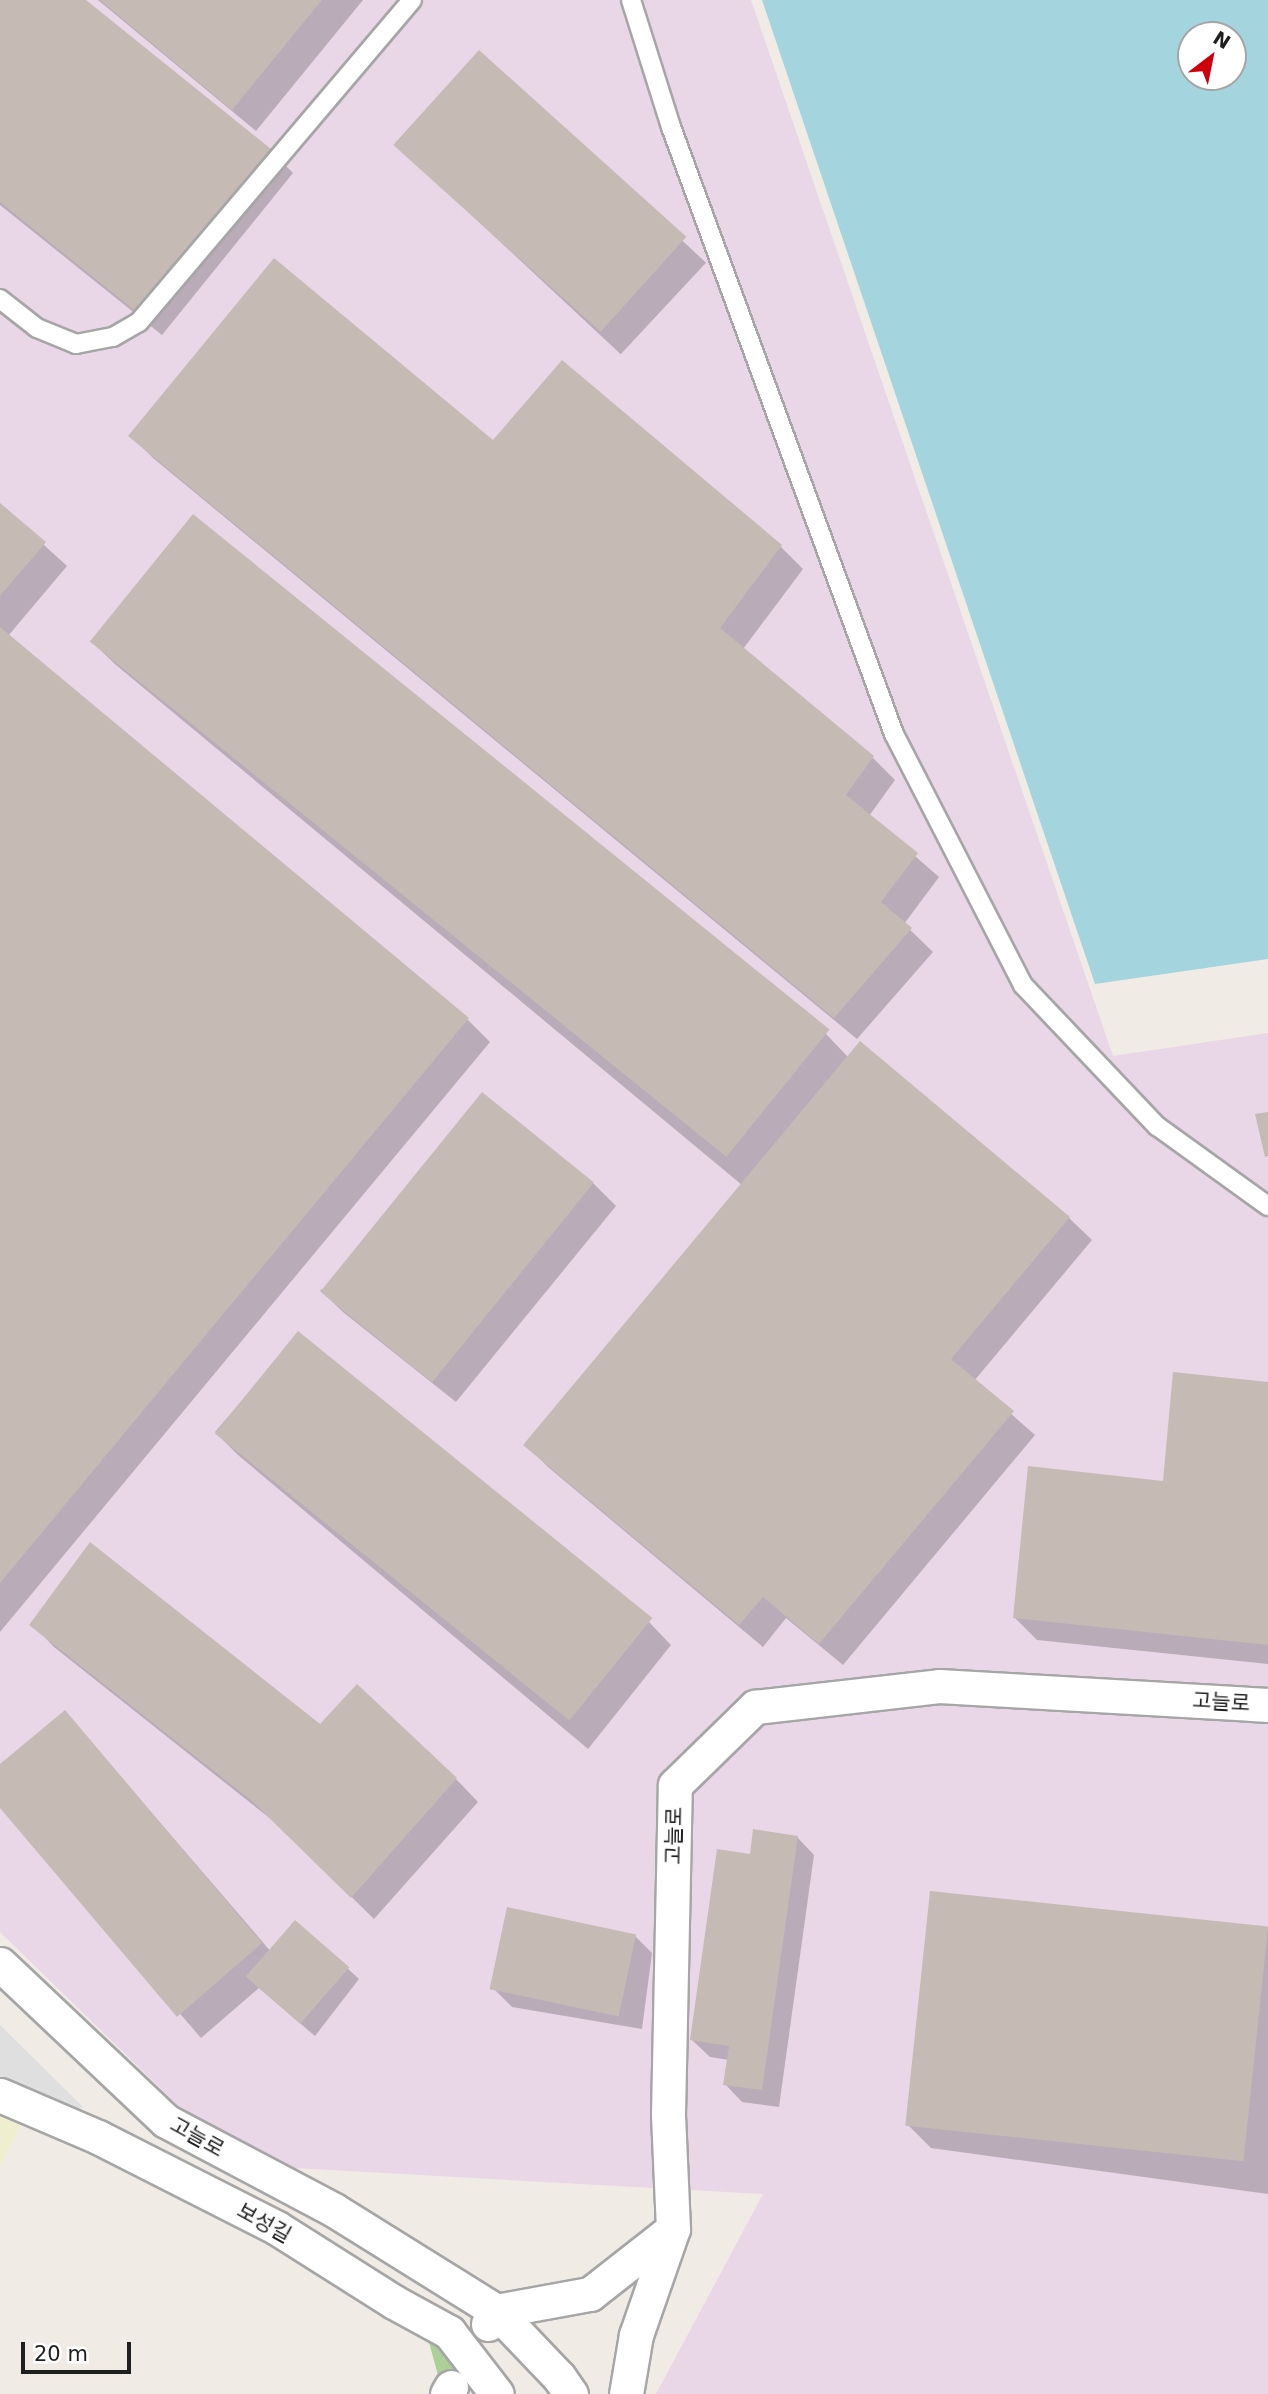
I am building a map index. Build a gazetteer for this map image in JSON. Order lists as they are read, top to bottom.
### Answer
{
  "streets": {
    "street": ["고늘로", "보성길"]
  },
  "scale_bar": "20 m",
  "north": "top right"
}
